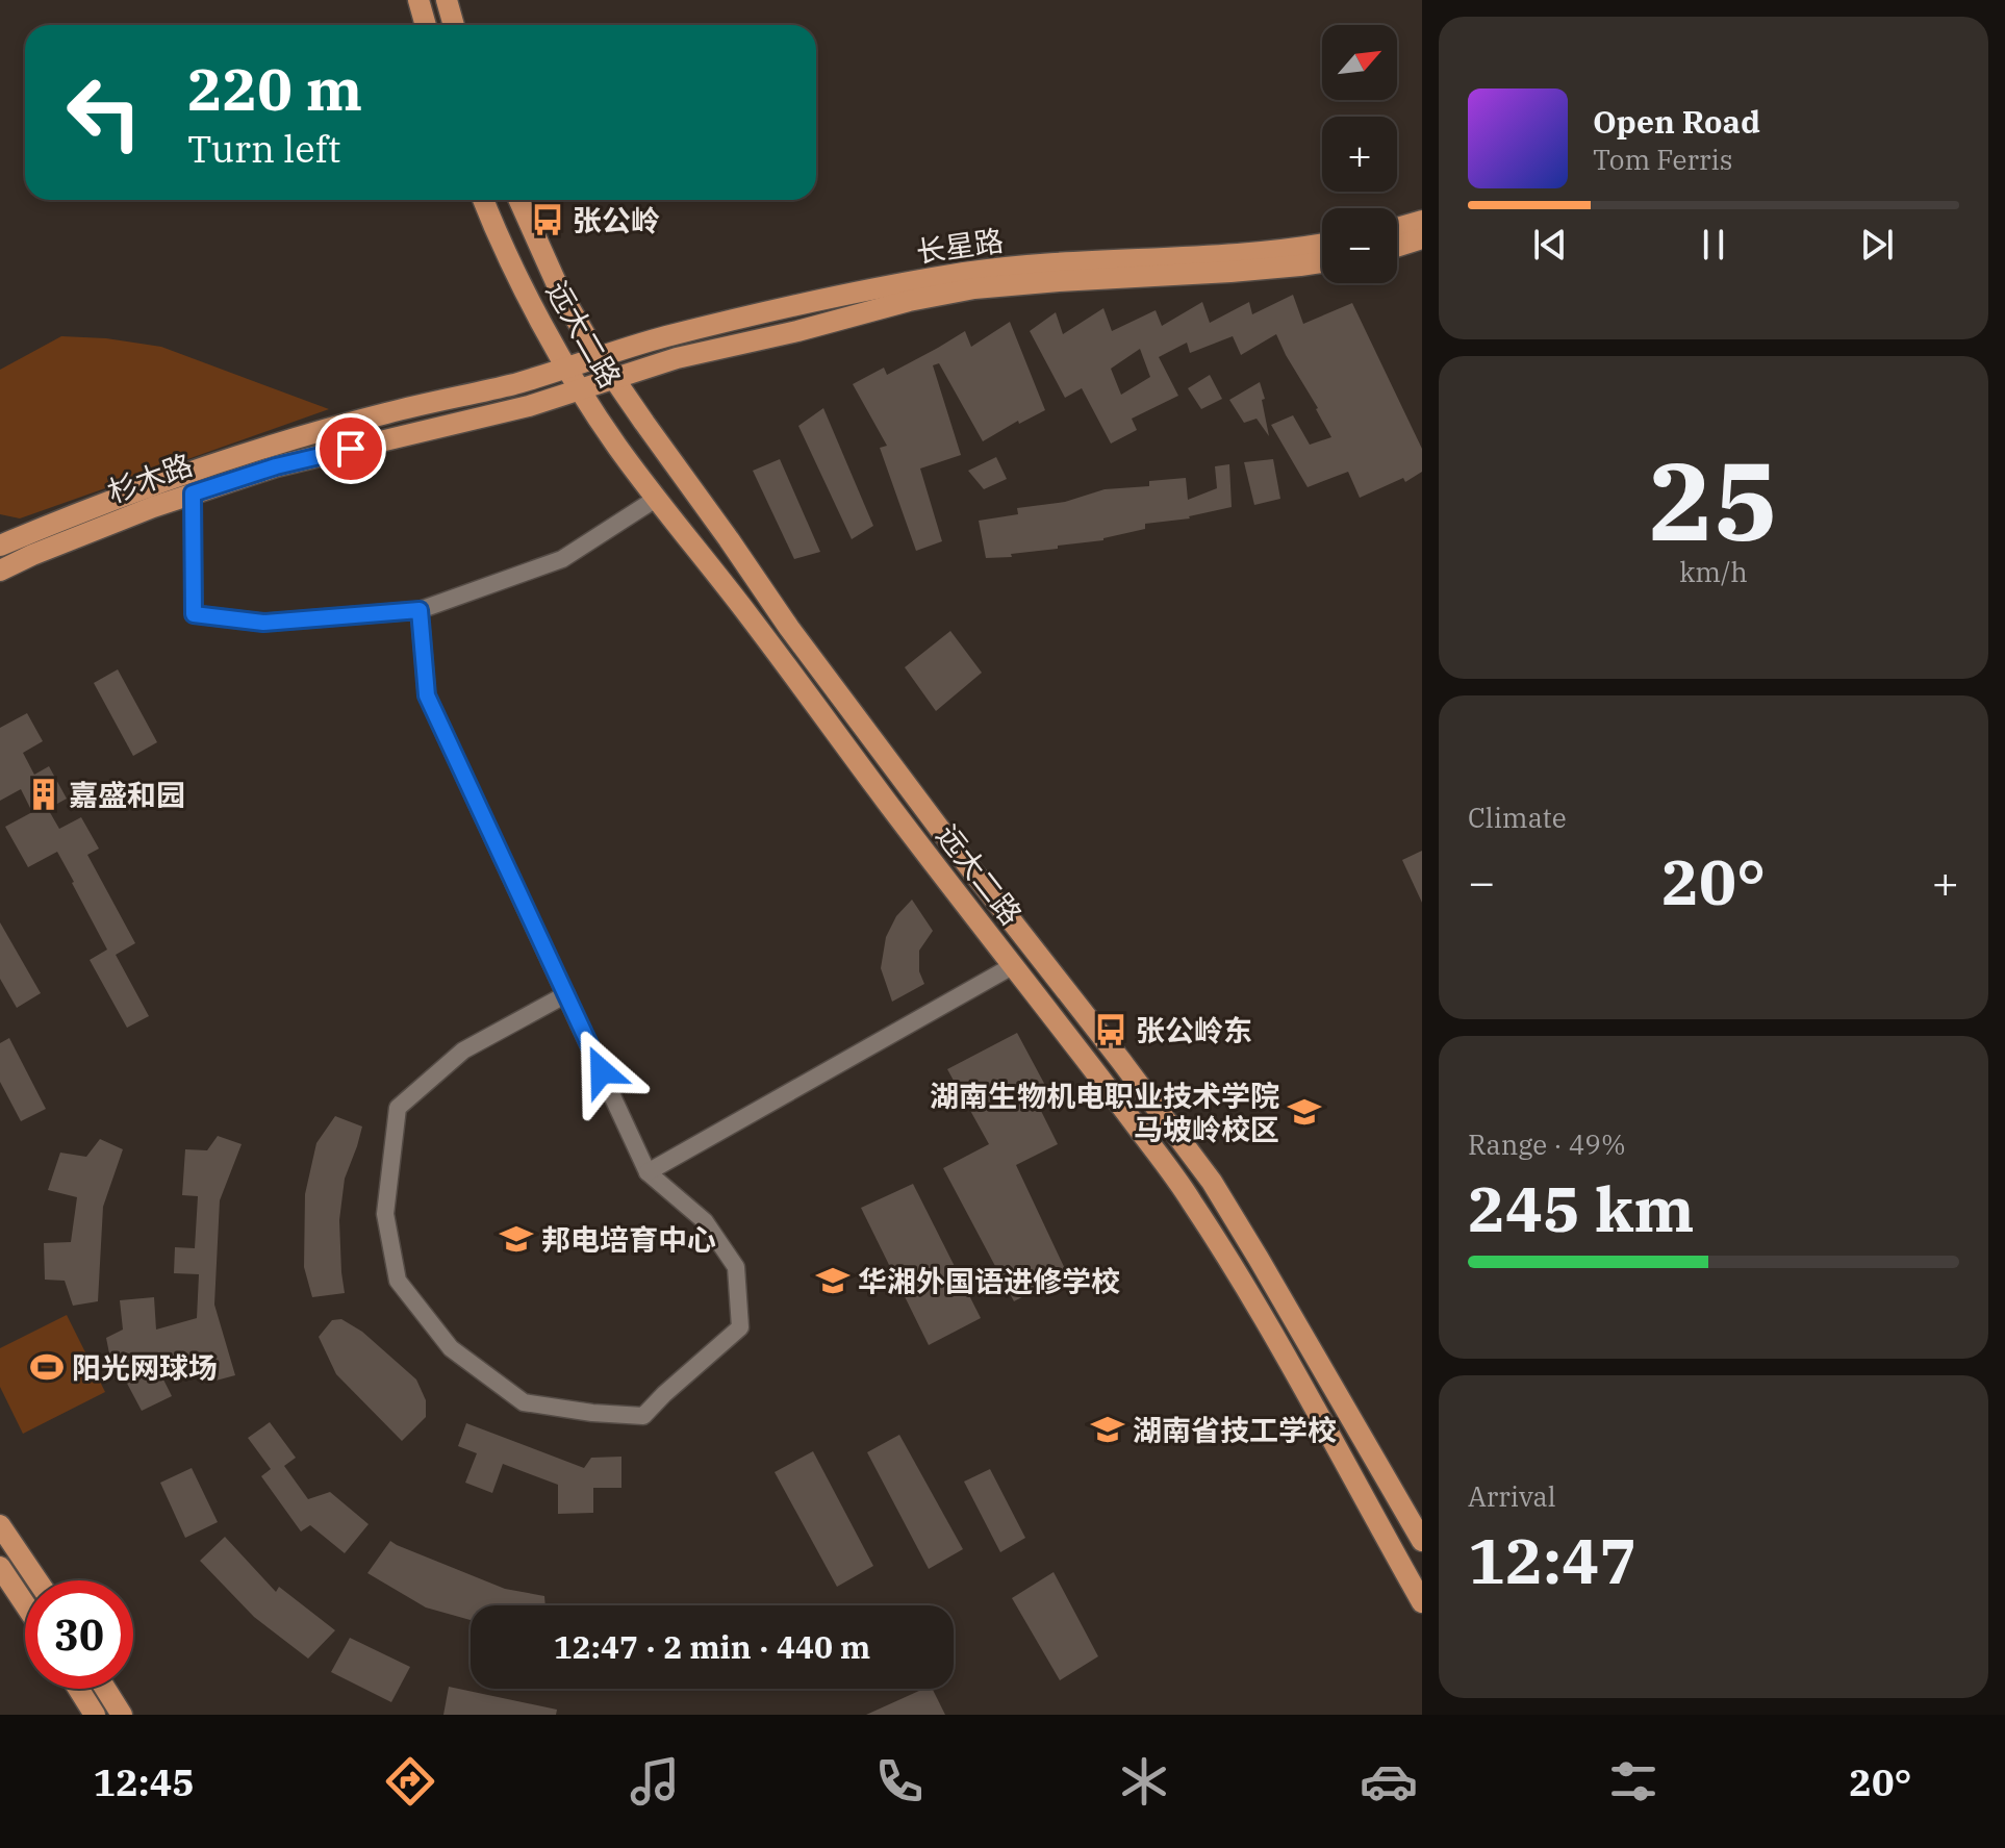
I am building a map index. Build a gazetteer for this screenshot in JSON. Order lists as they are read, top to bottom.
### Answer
{
  "streets": {
    "main road": ["长星路", "远大二路", "杉木路"]
  },
  "crossings": [
    ["长星路", "远大二路"],
    ["长星路", "杉木路"],
    ["远大二路", "杉木路"]
  ],
  "places": {
    "bus stop": ["张公岭", "张公岭东"],
    "building": ["嘉盛和园"],
    "school or university": [
      "湖南生物机电职业技术学院 马坡岭校区",
      "邦电培育中心",
      "华湘外国语进修学校",
      "湖南省技工学校"
    ],
    "sports": ["阳光网球场"]
  },
  "north": "top right",
  "page": {
    "map_buttons": ["+", "−"],
    "turn": ["220 m", "Turn left"],
    "song": ["Open Road", "Tom Ferris"],
    "tile": [
      ["25", "km/h"],
      "Climate",
      ["Range · 49%", "245 km"],
      ["Arrival", "12:47"]
    ],
    "heat": ["−", "20°", "+"],
    "limit": "30",
    "trip": "12:47 · 2 min · 440 m",
    "tabs": ["12:45", "20°"]
  }
}
